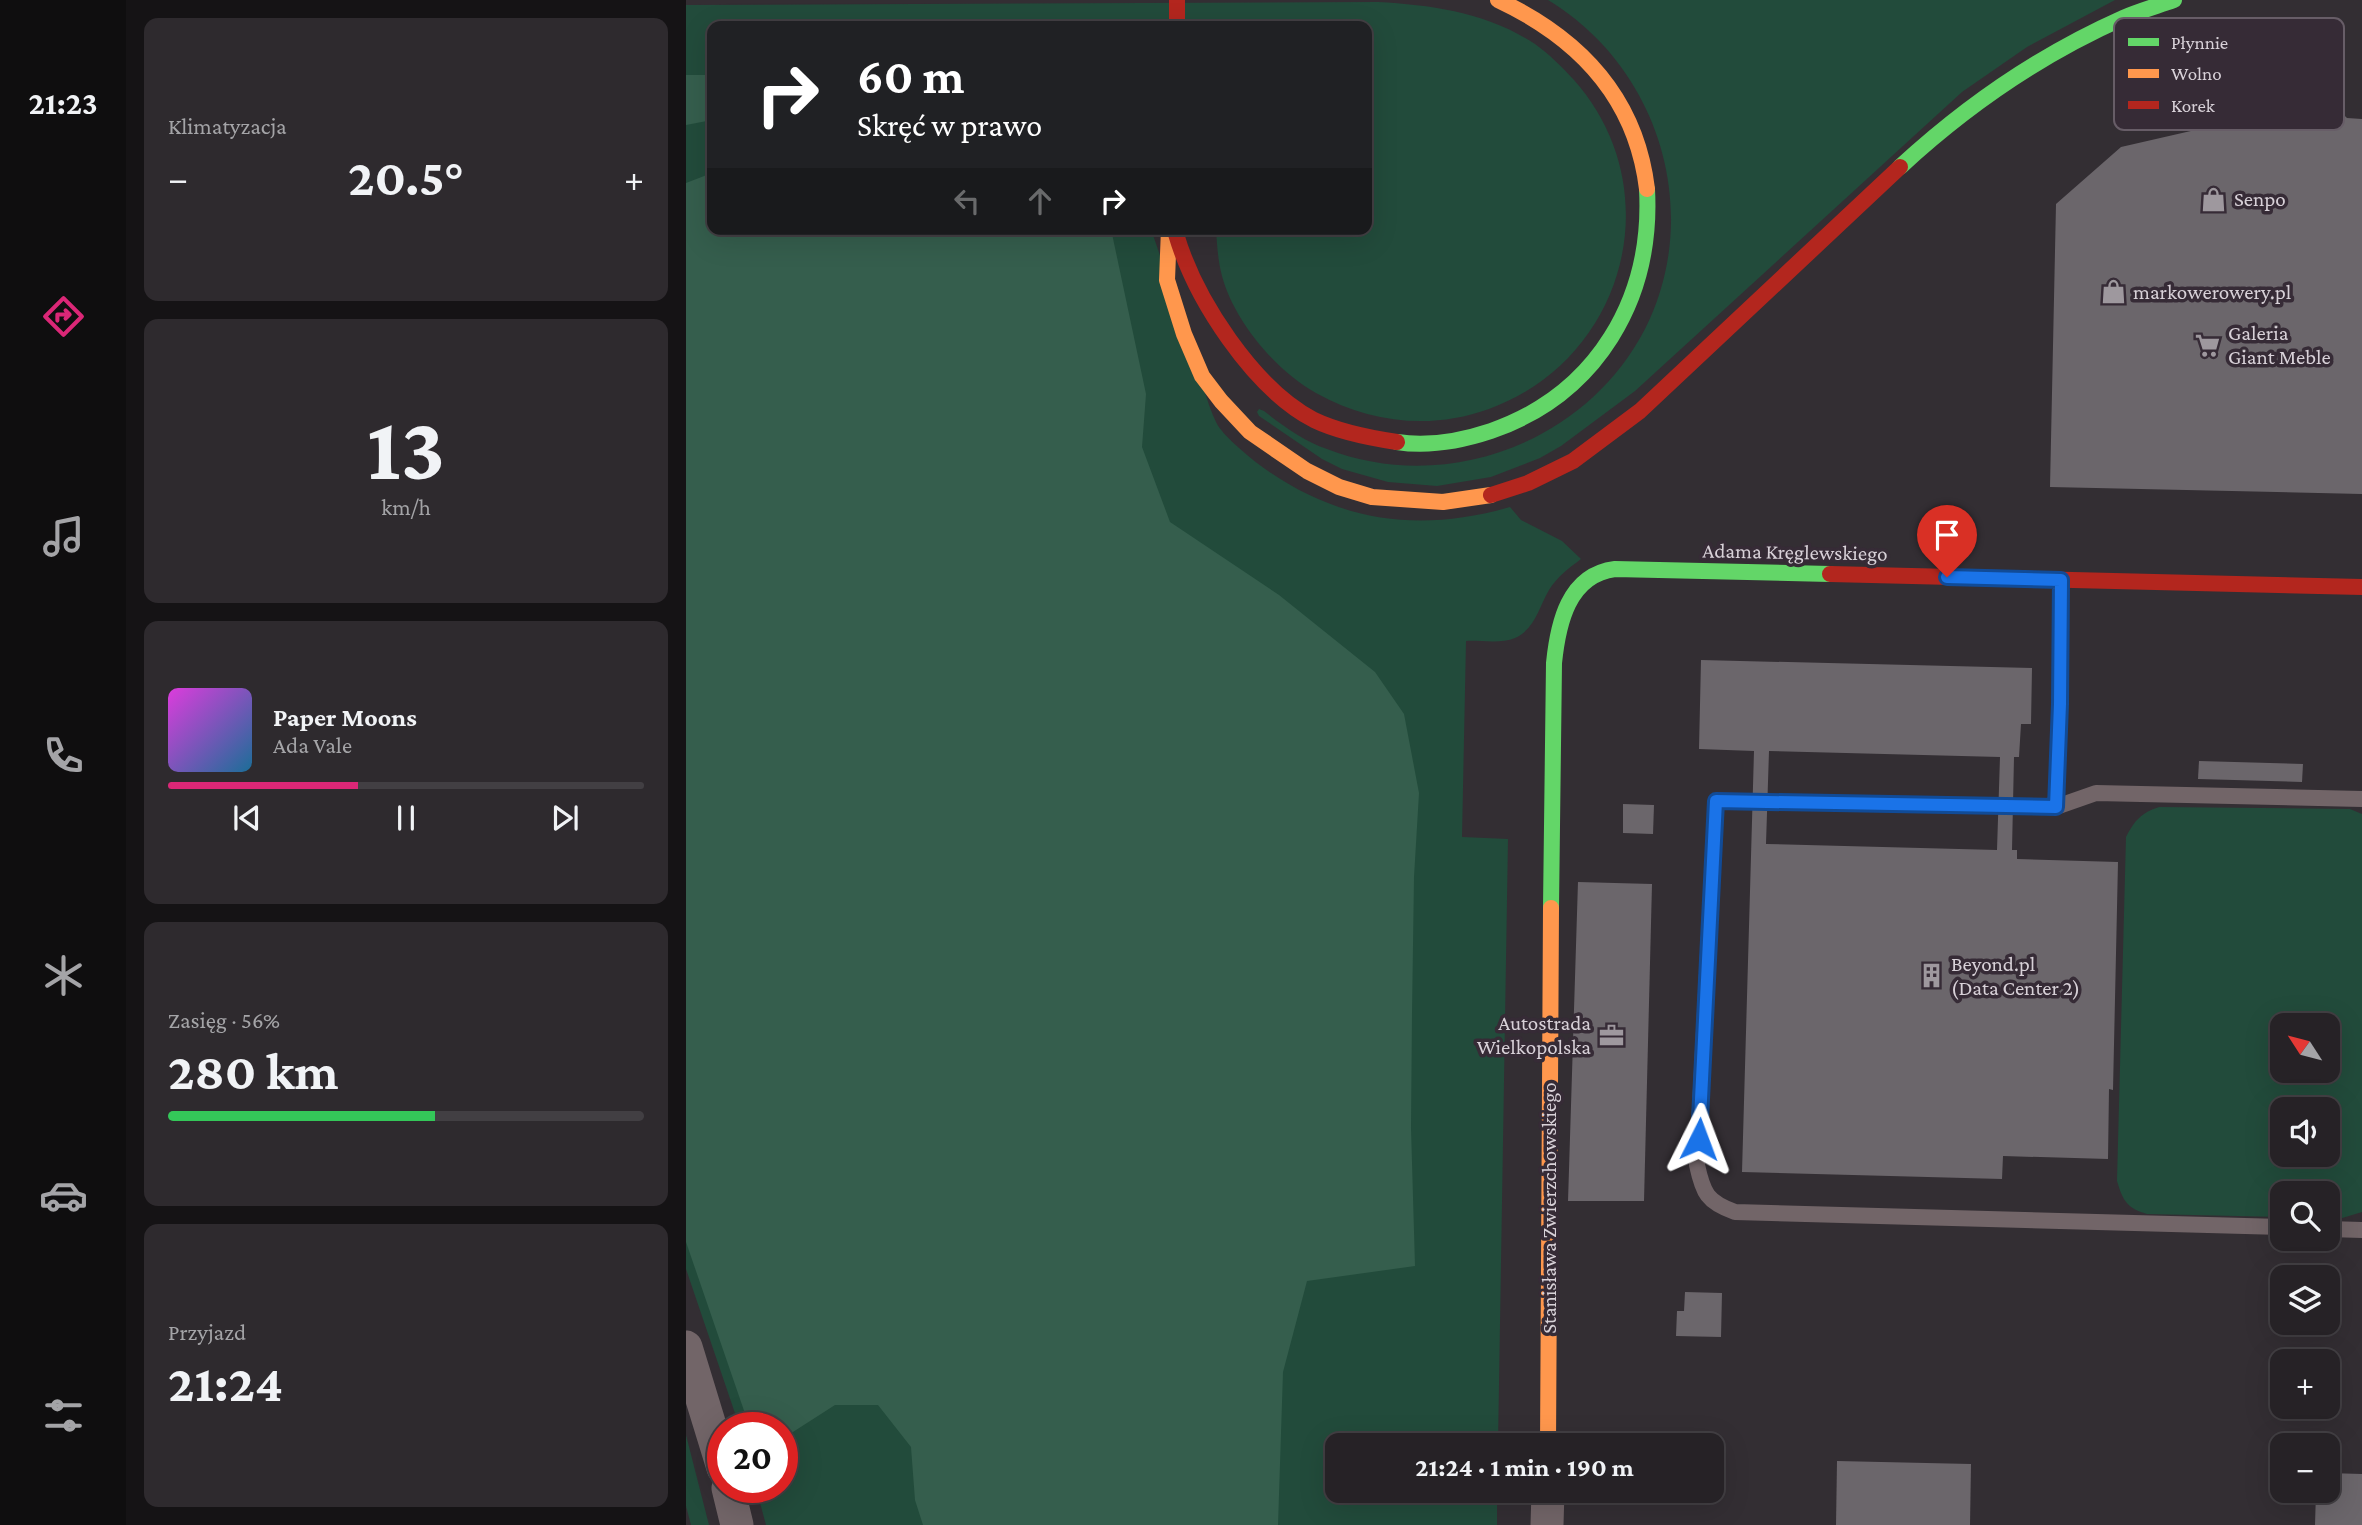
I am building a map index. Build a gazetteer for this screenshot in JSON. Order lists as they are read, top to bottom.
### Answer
{
  "streets": {
    "main road": ["Adama Kręglewskiego", "Stanisława Zwierzchowskiego"]
  },
  "crossings": [
    ["Adama Kręglewskiego", "Stanisława Zwierzchowskiego"]
  ],
  "places": {
    "shop": ["Senpo", "markowerowery.pl"],
    "supermarket": ["Galeria Giant Meble"],
    "building": ["Beyond.pl (Data Center 2)"],
    "office": ["Autostrada Wielkopolska"]
  },
  "legend": ["Płynnie", "Wolno", "Korek"],
  "north": "top left",
  "page": {
    "tabs": "21:23",
    "tile": [
      "Klimatyzacja",
      ["13", "km/h"],
      ["Zasięg · 56%", "280 km"],
      ["Przyjazd", "21:24"]
    ],
    "turn": ["60 m", "Skręć w prawo"],
    "heat": ["−", "20.5°", "+"],
    "song": ["Paper Moons", "Ada Vale"],
    "map_buttons": ["+", "−"],
    "limit": "20",
    "trip": "21:24 · 1 min · 190 m"
  }
}
